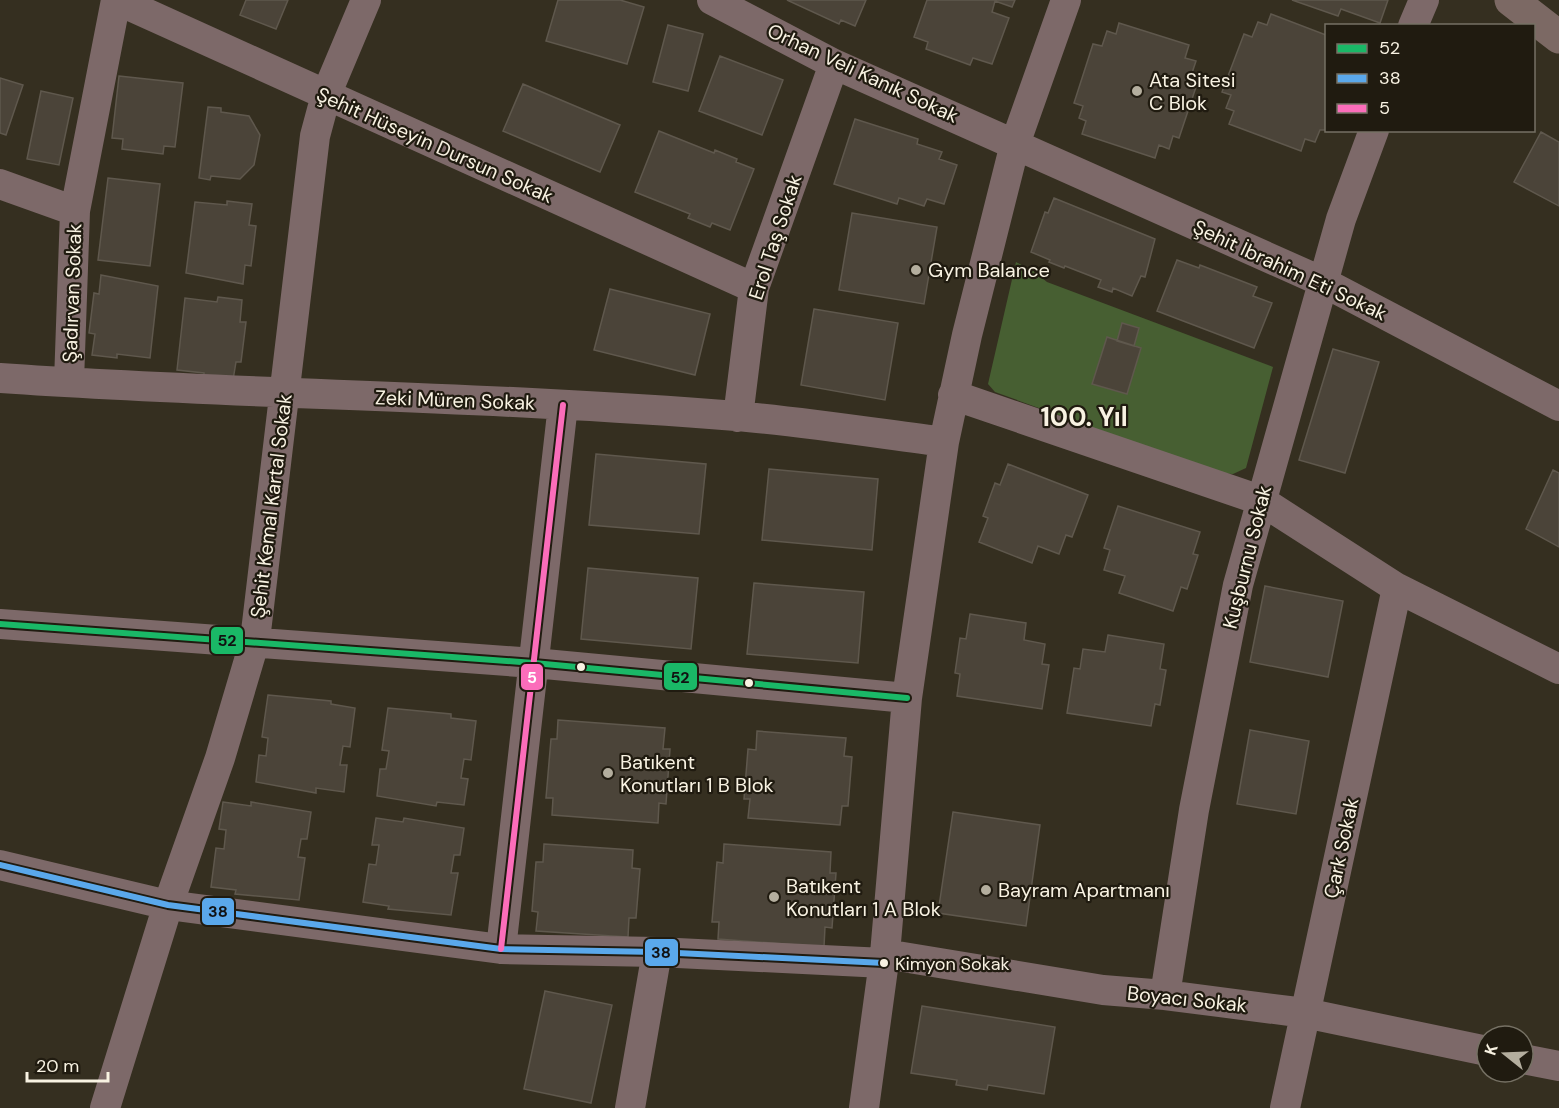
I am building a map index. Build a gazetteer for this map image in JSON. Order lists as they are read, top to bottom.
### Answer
{
  "streets": {
    "street": [
      "Orhan Veli Kanık Sokak",
      "Şehit Hüseyin Dursun Sokak",
      "Erol Taş Sokak",
      "Şehit İbrahim Eti Sokak",
      "Şadırvan Sokak",
      "Zeki Müren Sokak",
      "Şehit Kemal Kartal Sokak",
      "Kuşburnu Sokak",
      "Çark Sokak",
      "Boyacı Sokak"
    ]
  },
  "crossings": [
    ["Orhan Veli Kanık Sokak", "Erol Taş Sokak"],
    ["Orhan Veli Kanık Sokak", "Şehit İbrahim Eti Sokak"],
    ["Şehit Hüseyin Dursun Sokak", "Erol Taş Sokak"],
    ["Şehit Hüseyin Dursun Sokak", "Şehit Kemal Kartal Sokak"],
    ["Erol Taş Sokak", "Zeki Müren Sokak"],
    ["Şehit İbrahim Eti Sokak", "Kuşburnu Sokak"],
    ["Şadırvan Sokak", "Zeki Müren Sokak"],
    ["Zeki Müren Sokak", "Şehit Kemal Kartal Sokak"],
    ["Şehit Kemal Kartal Sokak", "Boyacı Sokak"],
    ["Kuşburnu Sokak", "Boyacı Sokak"],
    ["Çark Sokak", "Boyacı Sokak"]
  ],
  "districts": ["100. Yıl"],
  "places": [
    "Ata Sitesi C Blok",
    "Gym Balance",
    "Batıkent Konutları 1 B Blok",
    "Bayram Apartmanı",
    "Batıkent Konutları 1 A Blok",
    "Kimyon Sokak"
  ],
  "lines": ["transit line 5", "transit line 52", "transit line 38"],
  "legend": ["52", "38", "5"],
  "scale_bar": "20 m",
  "north": "left"
}
